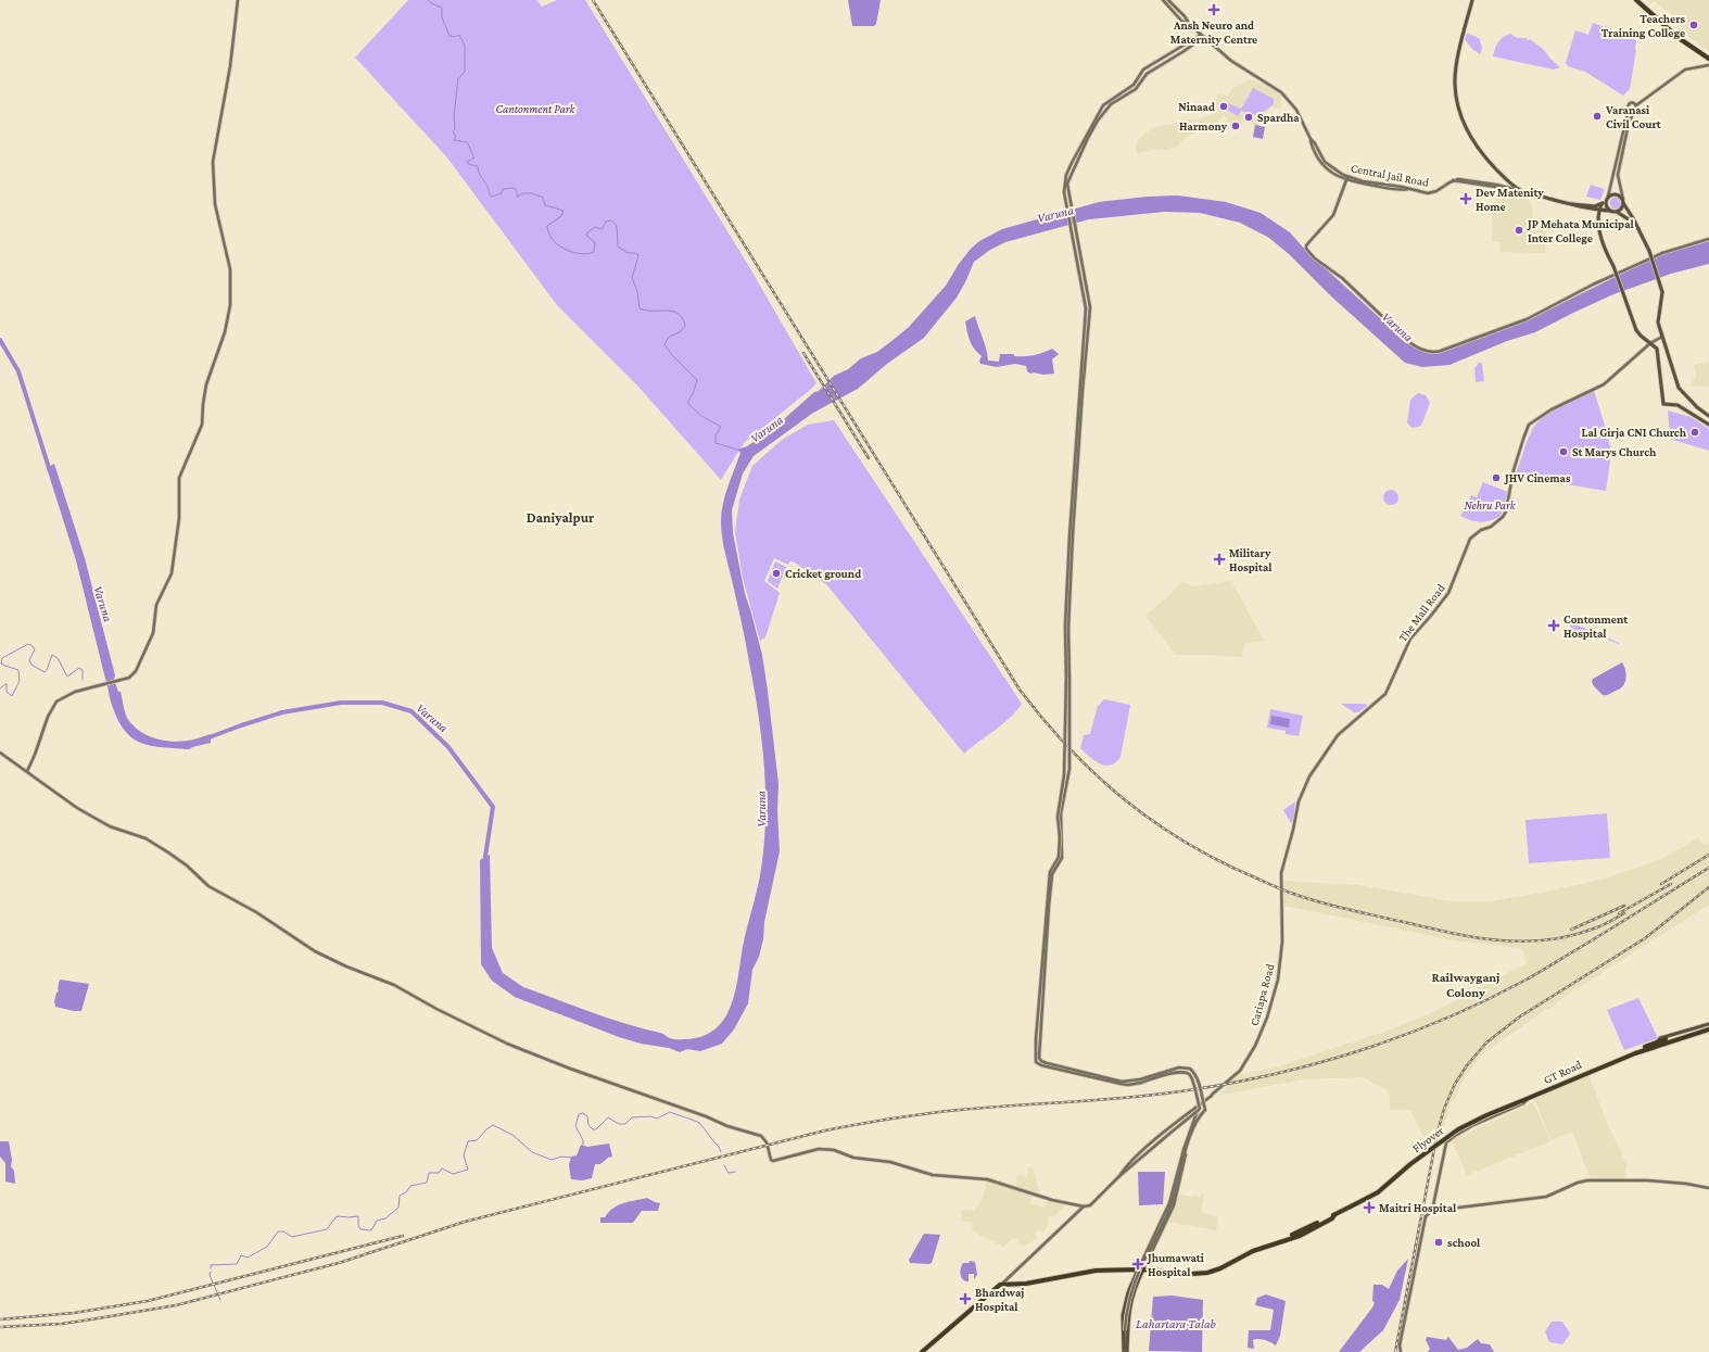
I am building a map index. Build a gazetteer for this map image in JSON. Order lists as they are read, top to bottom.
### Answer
{
  "streets": {
    "highway": ["GT Road", "Flyover"],
    "street": ["Central Jail Road", "The Mall Road", "Cariapa Road"]
  },
  "crossings": [
    ["The Mall Road", "Cariapa Road"],
    ["GT Road", "Flyover"]
  ],
  "districts": ["Daniyalpur", "Railwayganj Colony"],
  "water": ["Varuna", "Lahartara Talab"],
  "parks": ["Cantonment Park", "Nehru Park"],
  "places": {
    "health": [
      "Ansh Neuro and Maternity Centre",
      "Dev Matenity Home",
      "Military Hospital",
      "Contonment Hospital",
      "Maitri Hospital",
      "Jhumawati Hospital",
      "Bhardwaj Hospital"
    ],
    "other": [
      "Teachers Training College",
      "Ninaad",
      "Varanasi Civil Court",
      "Spardha",
      "Harmony",
      "JP Mehata Municipal Inter College",
      "Lal Girja CNI Church",
      "St Marys Church",
      "JHV Cinemas",
      "Cricket ground",
      "school"
    ]
  }
}
